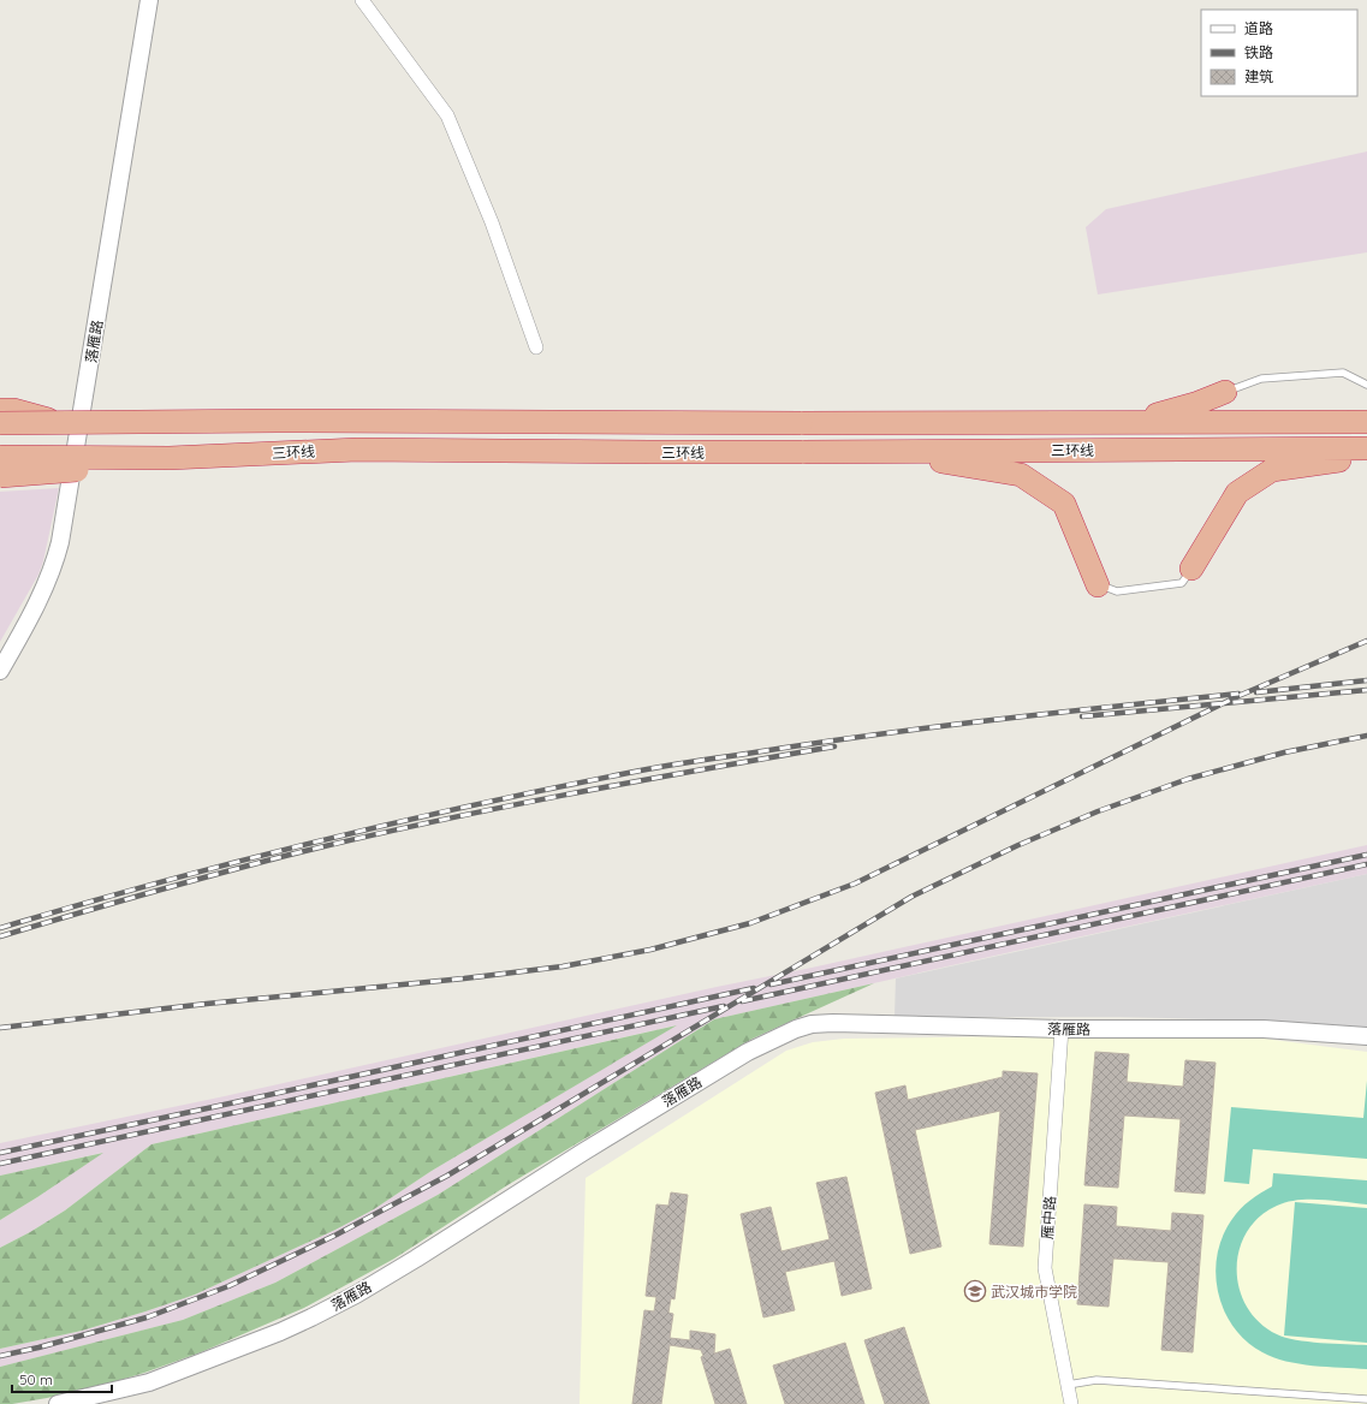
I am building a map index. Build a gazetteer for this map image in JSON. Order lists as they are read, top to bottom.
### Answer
{
  "streets": {
    "highway": ["三环线"],
    "street": ["落雁路", "雁中路"]
  },
  "crossings": [
    ["落雁路", "雁中路"]
  ],
  "places": {
    "school or university": ["武汉城市学院"]
  },
  "legend": ["道路", "铁路", "建筑"],
  "scale_bar": "50 m"
}
